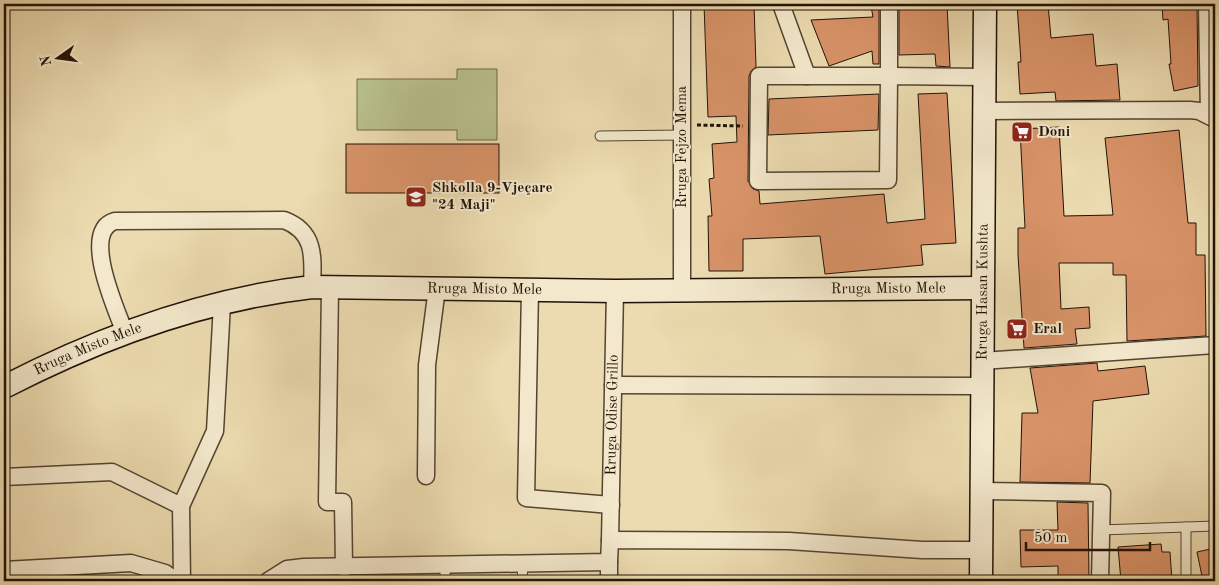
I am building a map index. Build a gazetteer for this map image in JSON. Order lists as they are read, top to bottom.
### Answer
{
  "streets": {
    "street": [
      "Rruga Fejzo Mema",
      "Rruga Misto Mele",
      "Rruga Hasan Kushta",
      "Rruga Odise Grillo"
    ]
  },
  "crossings": [
    ["Rruga Fejzo Mema", "Rruga Misto Mele"],
    ["Rruga Misto Mele", "Rruga Hasan Kushta"],
    ["Rruga Misto Mele", "Rruga Odise Grillo"]
  ],
  "places": {
    "supermarket": ["Doni", "Eral"],
    "school or university": ["Shkolla 9-Vjeçare \"24 Maji\""]
  },
  "scale_bar": "50 m",
  "north": "left"
}
